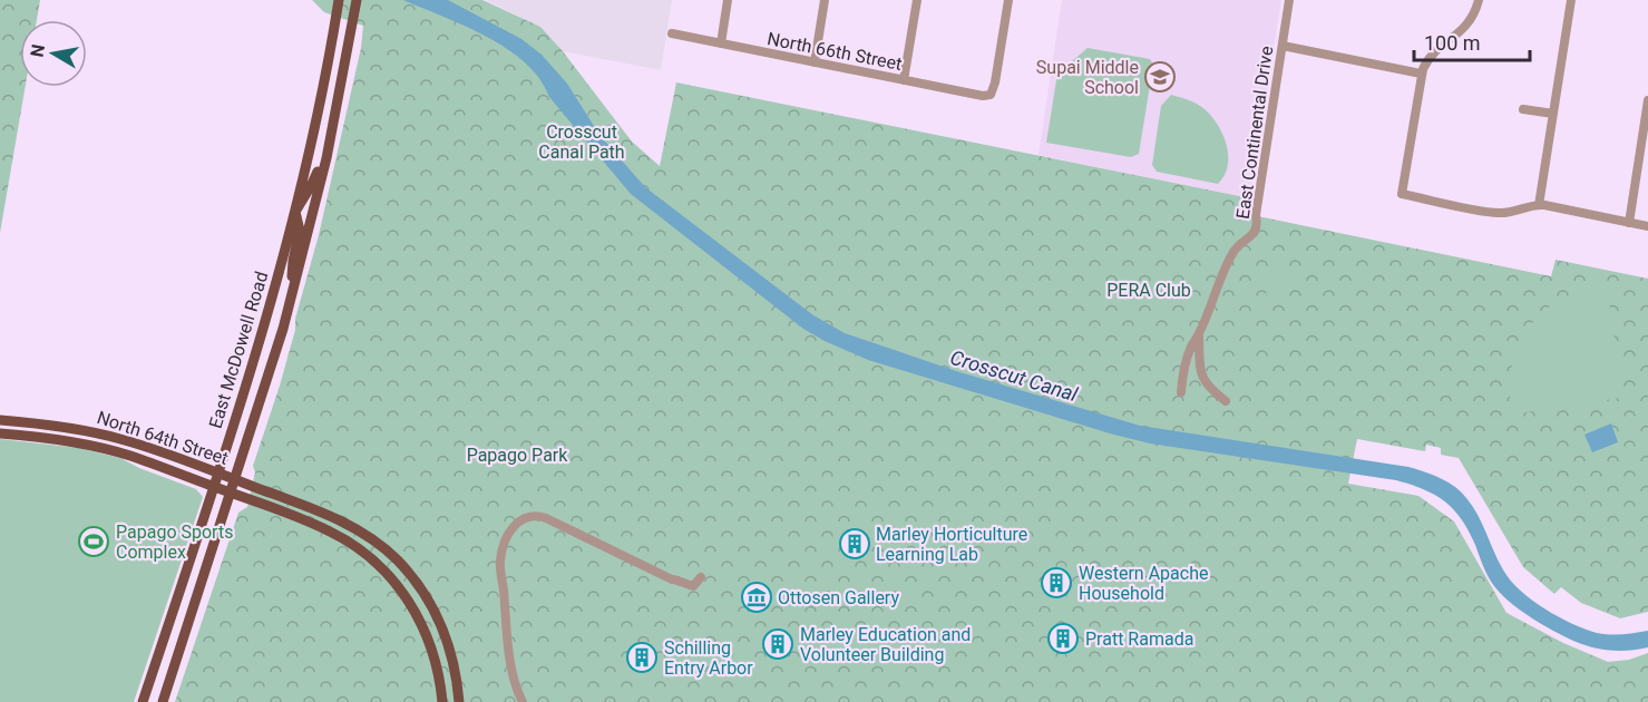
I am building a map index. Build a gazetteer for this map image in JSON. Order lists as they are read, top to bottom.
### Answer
{
  "streets": {
    "main road": ["East McDowell Road", "North 64th Street"],
    "street": ["North 66th Street", "East Continental Drive"]
  },
  "crossings": [
    ["East McDowell Road", "North 64th Street"]
  ],
  "water": ["Crosscut Canal"],
  "parks": ["Crosscut Canal Path", "PERA Club", "Papago Park"],
  "places": {
    "school or university": ["Supai Middle School"],
    "sports": ["Papago Sports Complex"],
    "building": [
      "Marley Horticulture Learning Lab",
      "Western Apache Household",
      "Pratt Ramada",
      "Marley Education and Volunteer Building",
      "Schilling Entry Arbor"
    ],
    "museum": ["Ottosen Gallery"]
  },
  "scale_bar": "100 m",
  "north": "left"
}
